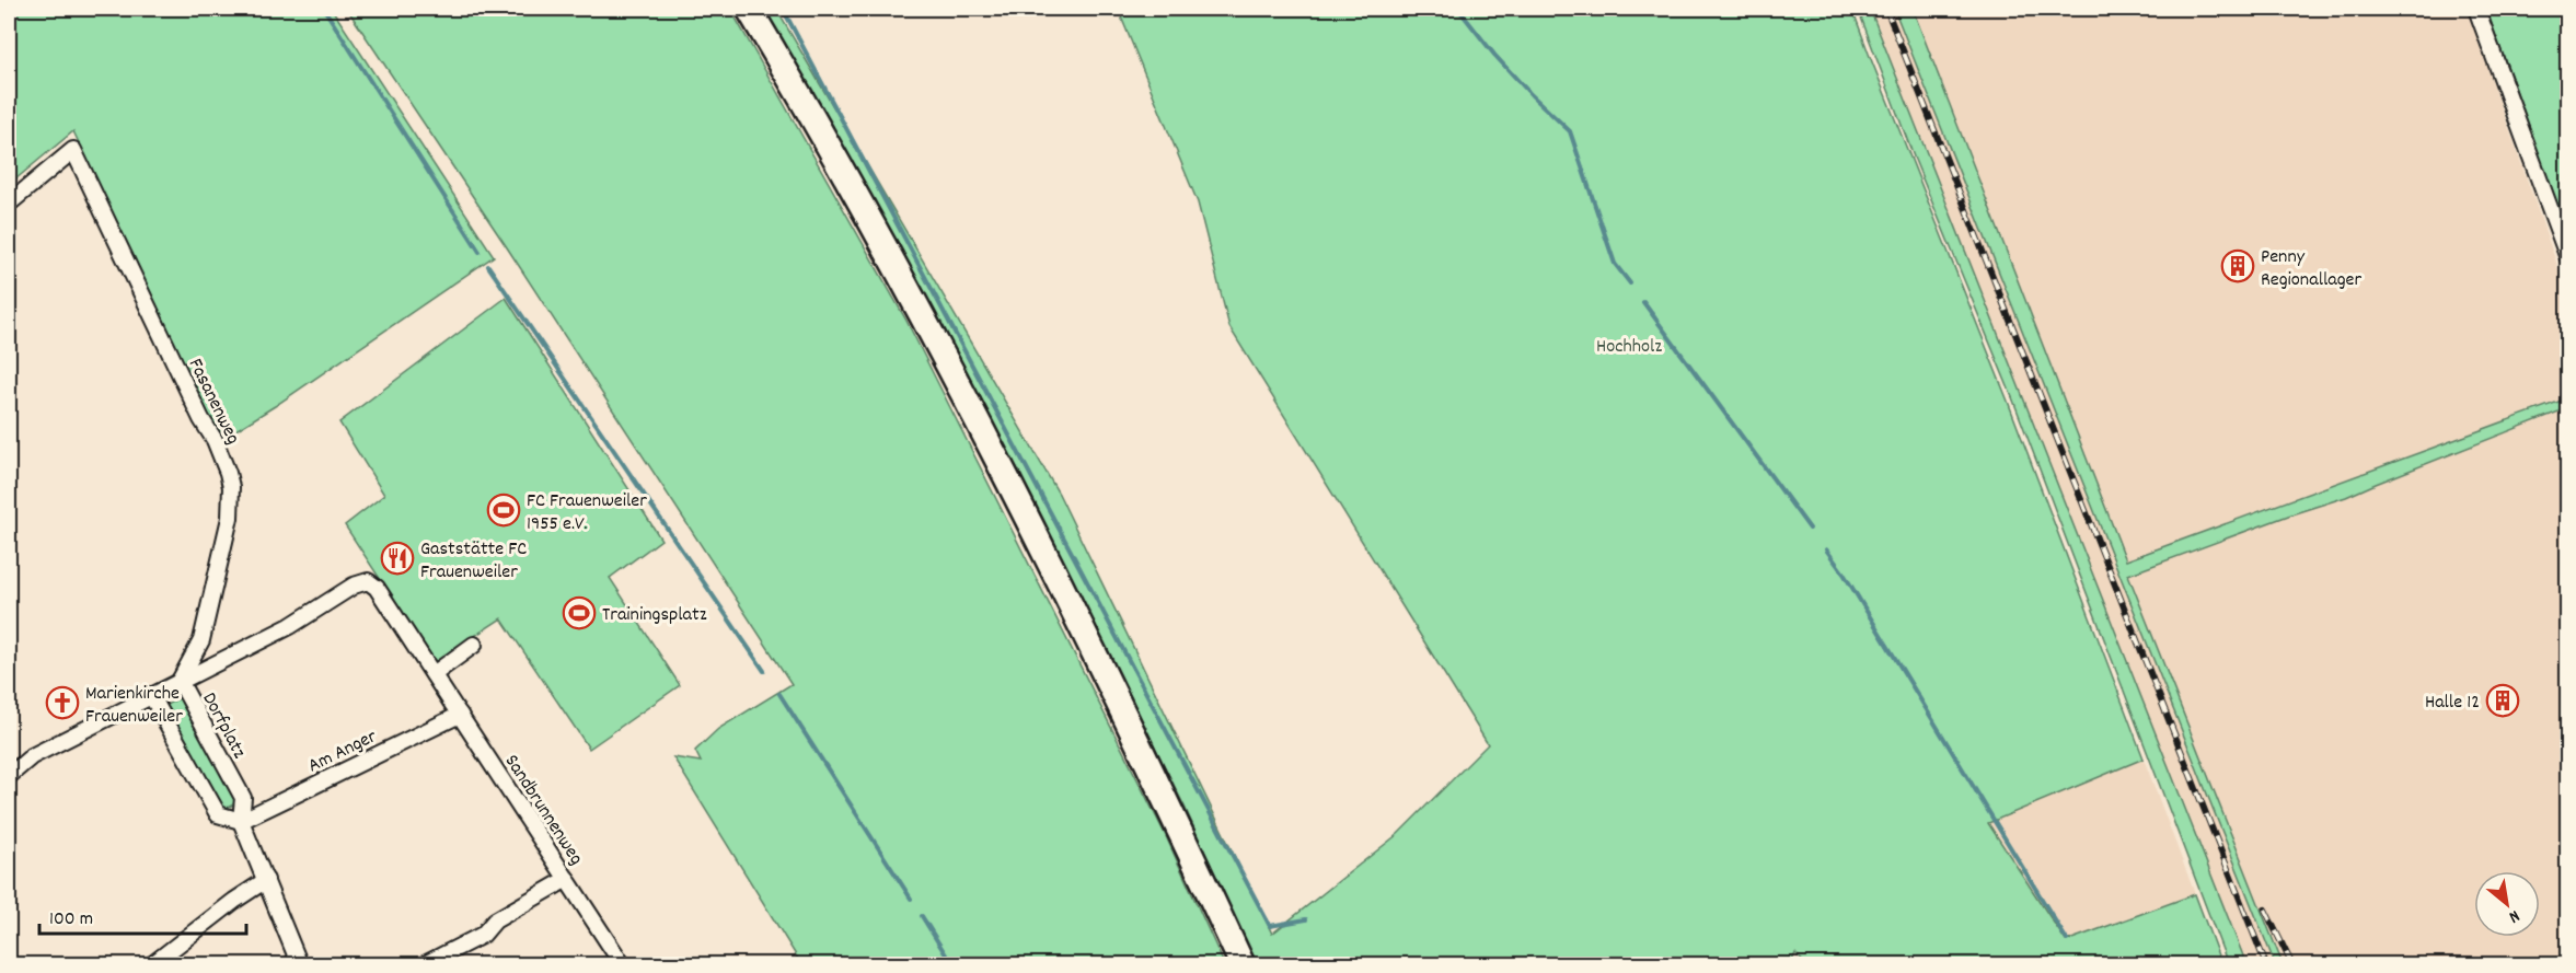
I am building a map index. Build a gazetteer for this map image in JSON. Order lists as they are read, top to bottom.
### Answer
{
  "streets": {
    "street": [
      "Fasanenweg",
      "Dorfplatz",
      "Am Anger",
      "Sandbrunnenweg"
    ]
  },
  "crossings": [
    ["Fasanenweg", "Dorfplatz"],
    ["Fasanenweg", "Sandbrunnenweg"],
    ["Dorfplatz", "Am Anger"],
    ["Dorfplatz", "Sandbrunnenweg"],
    ["Am Anger", "Sandbrunnenweg"]
  ],
  "parks": ["Hochholz"],
  "places": {
    "building": ["Penny Regionallager", "Halle 12"],
    "sports": ["FC Frauenweiler 1955 e.V.", "Trainingsplatz"],
    "restaurant": ["Gaststätte FC Frauenweiler"],
    "church": ["Marienkirche Frauenweiler"]
  },
  "scale_bar": "100 m",
  "north": "bottom right"
}
